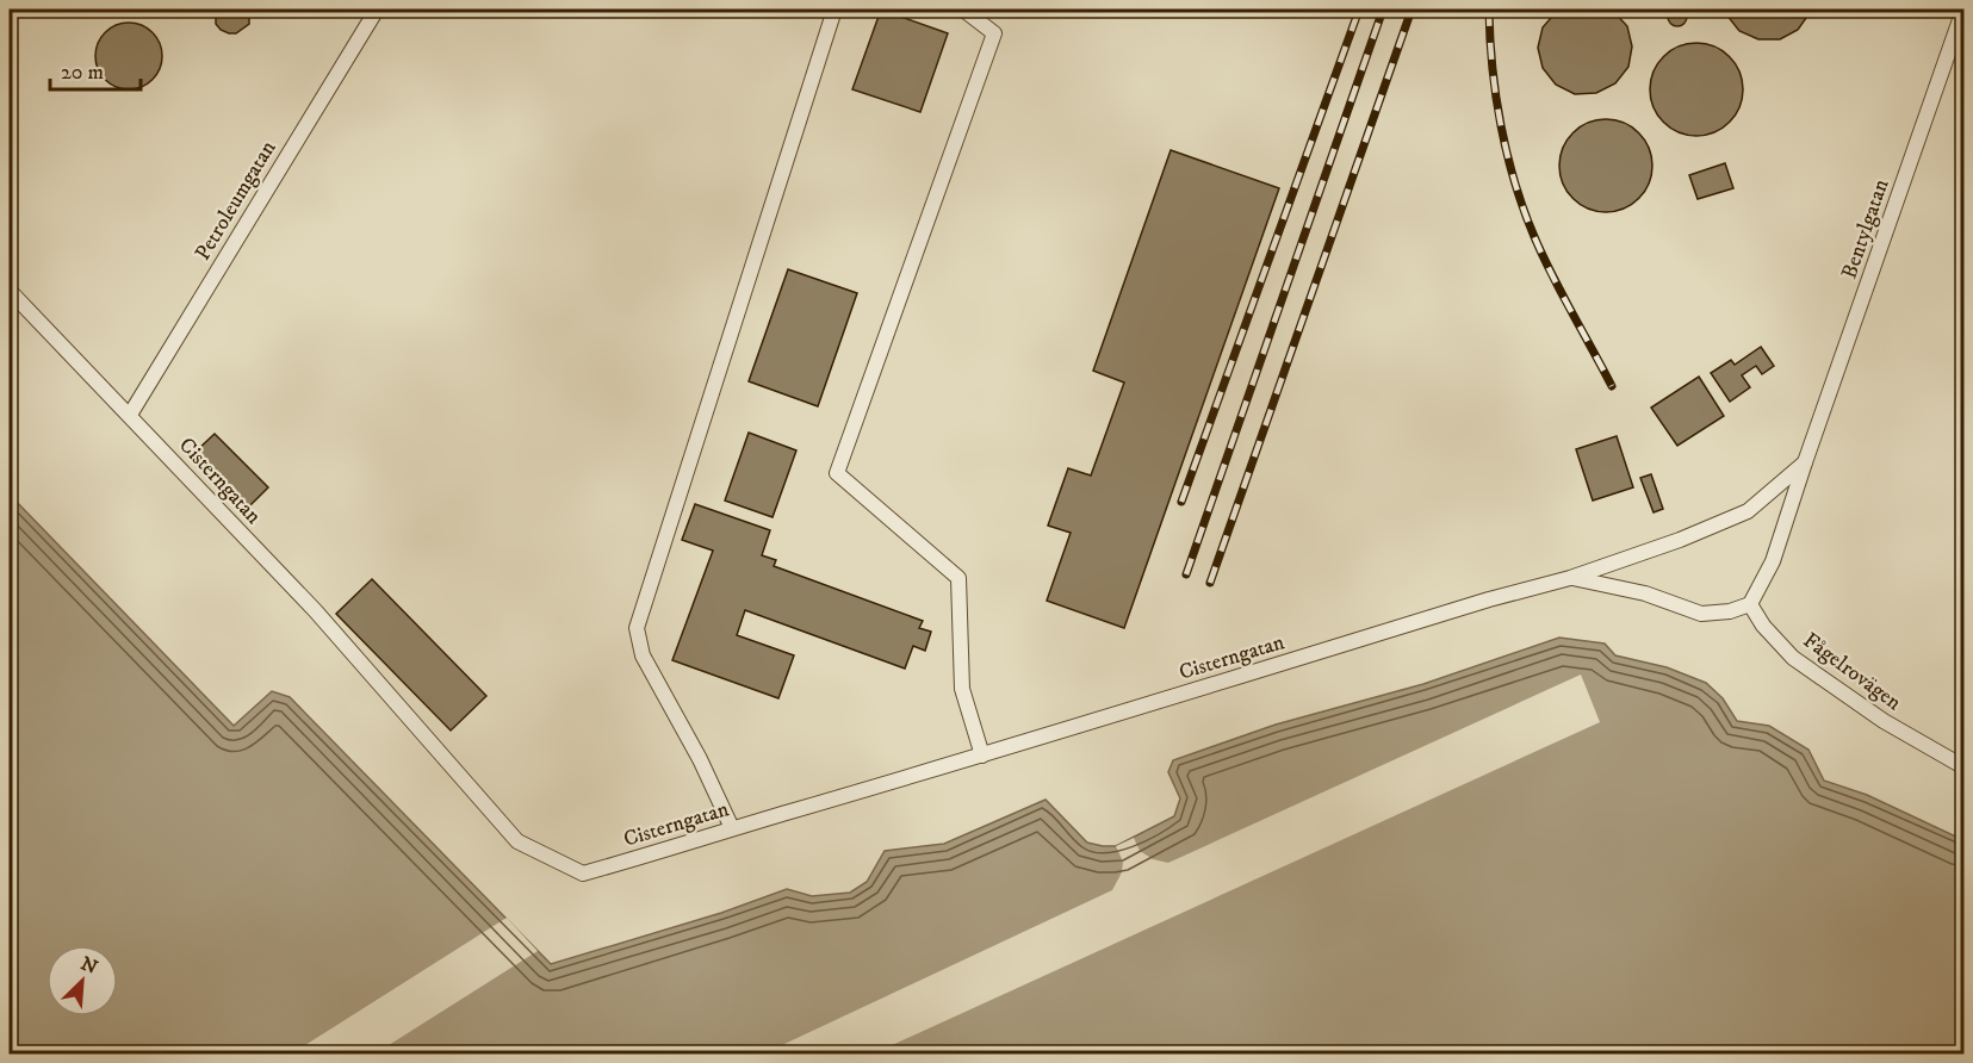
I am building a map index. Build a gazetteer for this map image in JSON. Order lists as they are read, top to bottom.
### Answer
{
  "streets": {
    "lane": [
      "Petroleumgatan",
      "Bentylgatan",
      "Cisterngatan",
      "Fågelrovägen"
    ]
  },
  "crossings": [
    ["Petroleumgatan", "Cisterngatan"],
    ["Bentylgatan", "Cisterngatan"],
    ["Cisterngatan", "Fågelrovägen"]
  ],
  "scale_bar": "20 m",
  "north": "top right"
}
